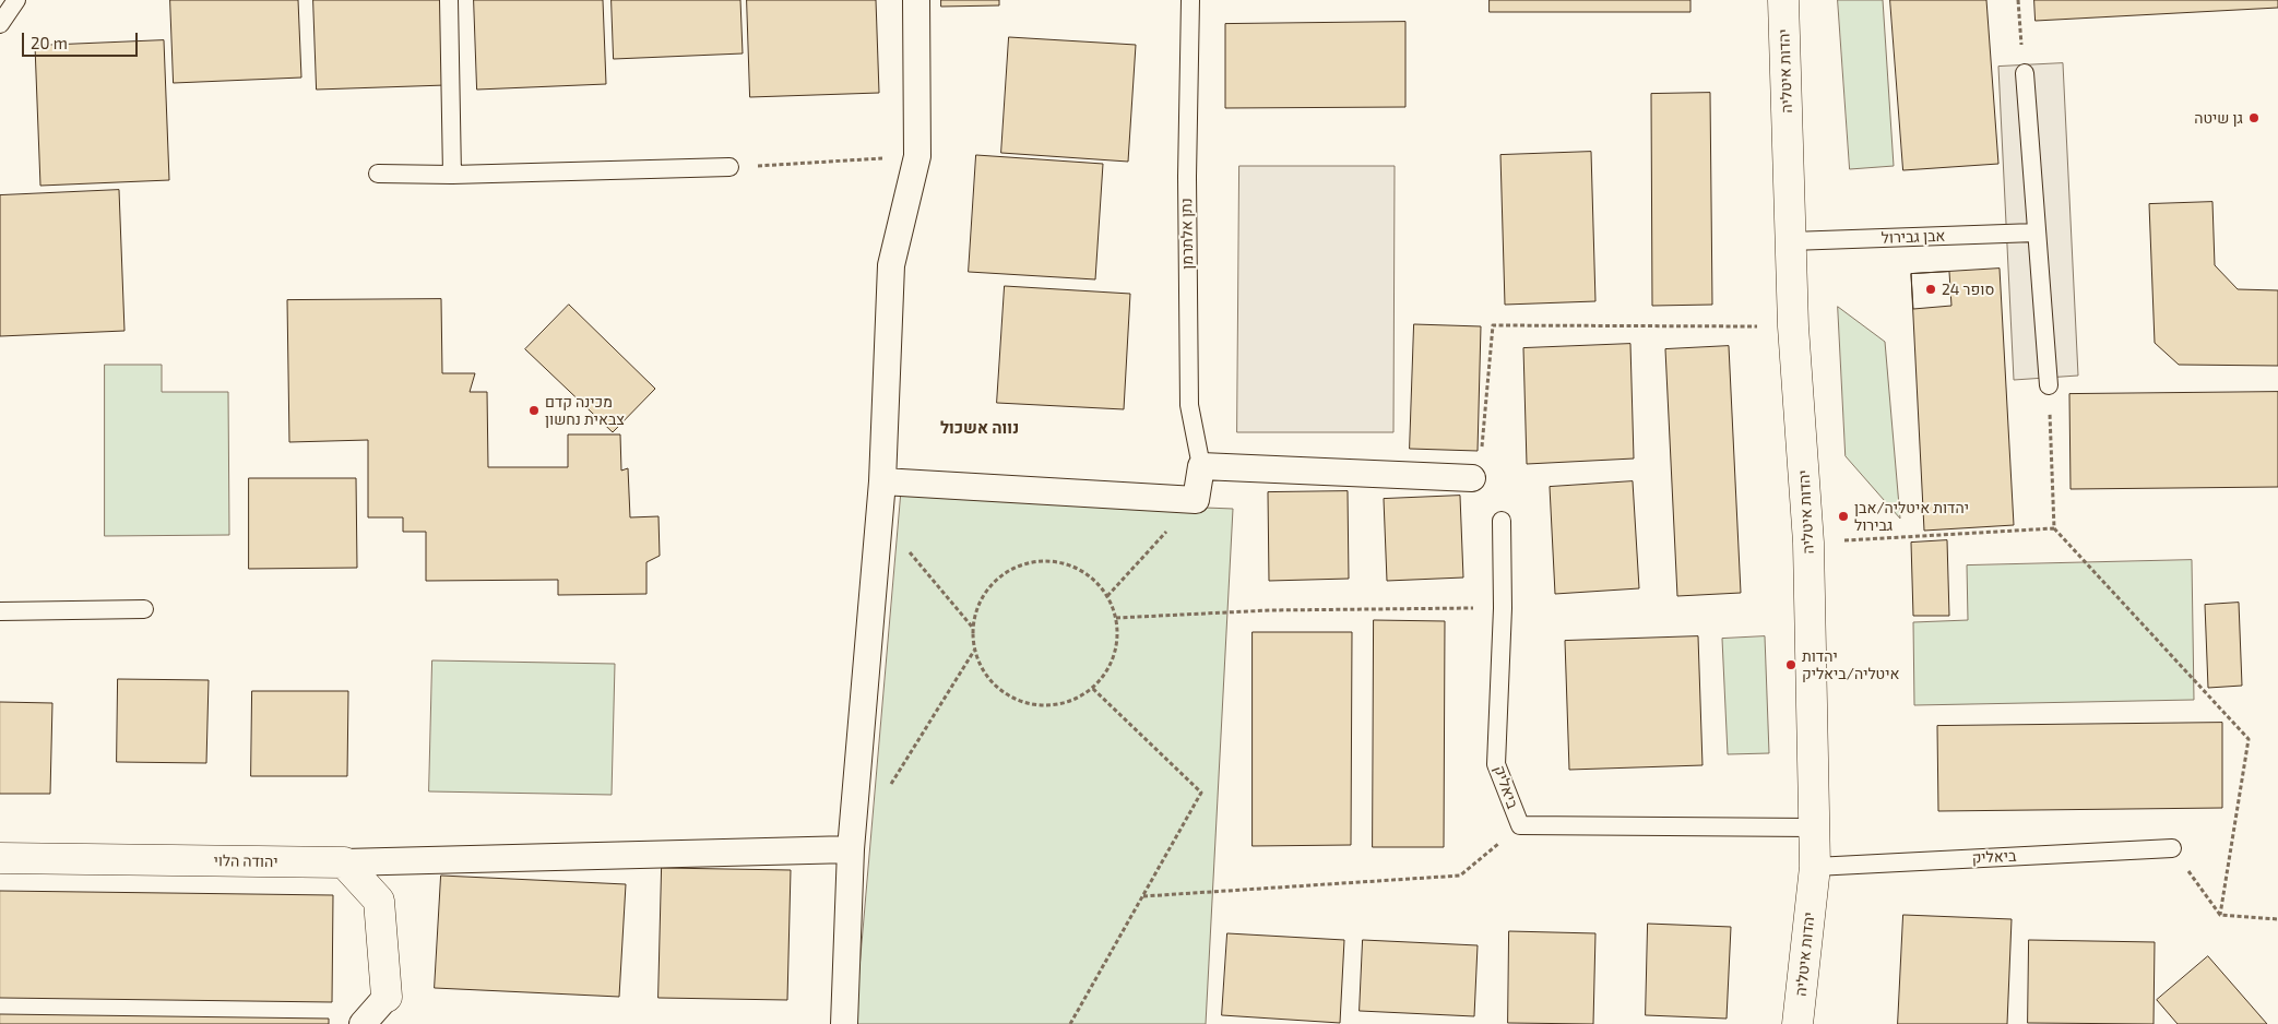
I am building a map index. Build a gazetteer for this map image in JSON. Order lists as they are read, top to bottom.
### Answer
{
  "streets": {
    "street": ["יהדות איטליה", "יהודה הלוי"],
    "lane": ["נתן אלתרמן", "אבן גבירול", "ביאליק"]
  },
  "crossings": [
    ["יהדות איטליה", "אבן גבירול"],
    ["יהדות איטליה", "ביאליק"]
  ],
  "districts": ["נווה אשכול"],
  "places": [
    "גן שיטה",
    "סופר 24",
    "מכינה קדם צבאית נחשון",
    "יהדות איטליה/אבן גבירול",
    "יהדות איטליה/ביאליק"
  ],
  "scale_bar": "20 m"
}
